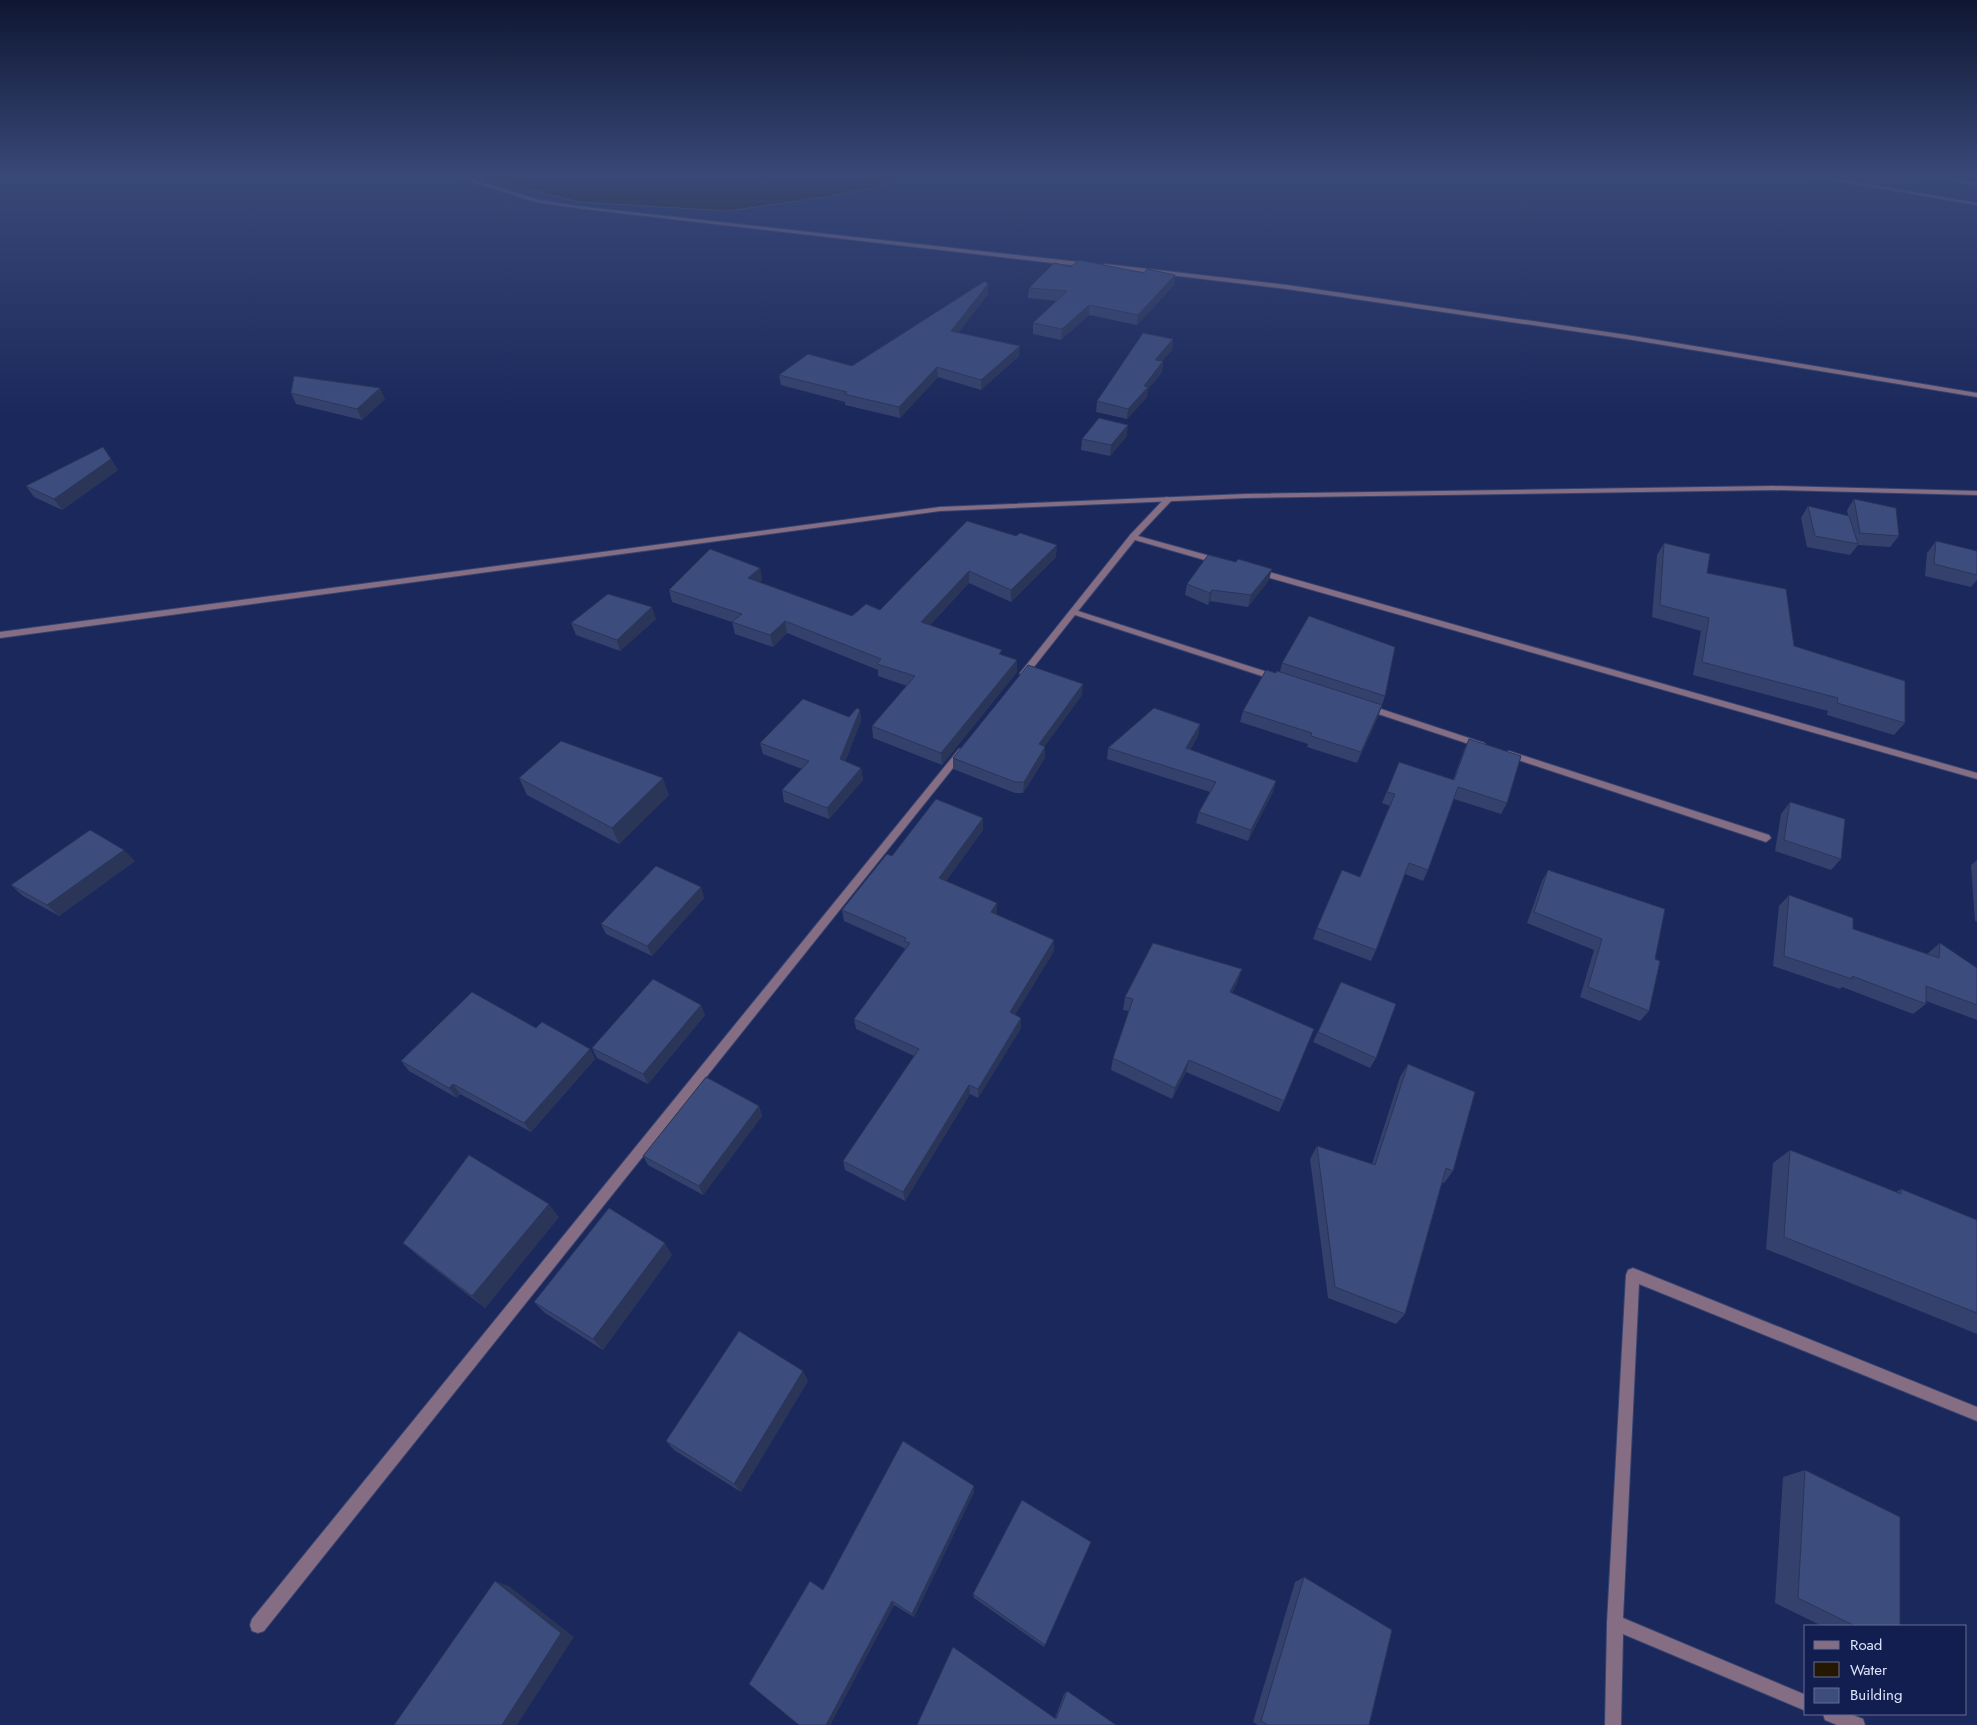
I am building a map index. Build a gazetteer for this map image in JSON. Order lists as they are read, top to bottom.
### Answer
{
  "legend": ["Road", "Water", "Building"]
}
